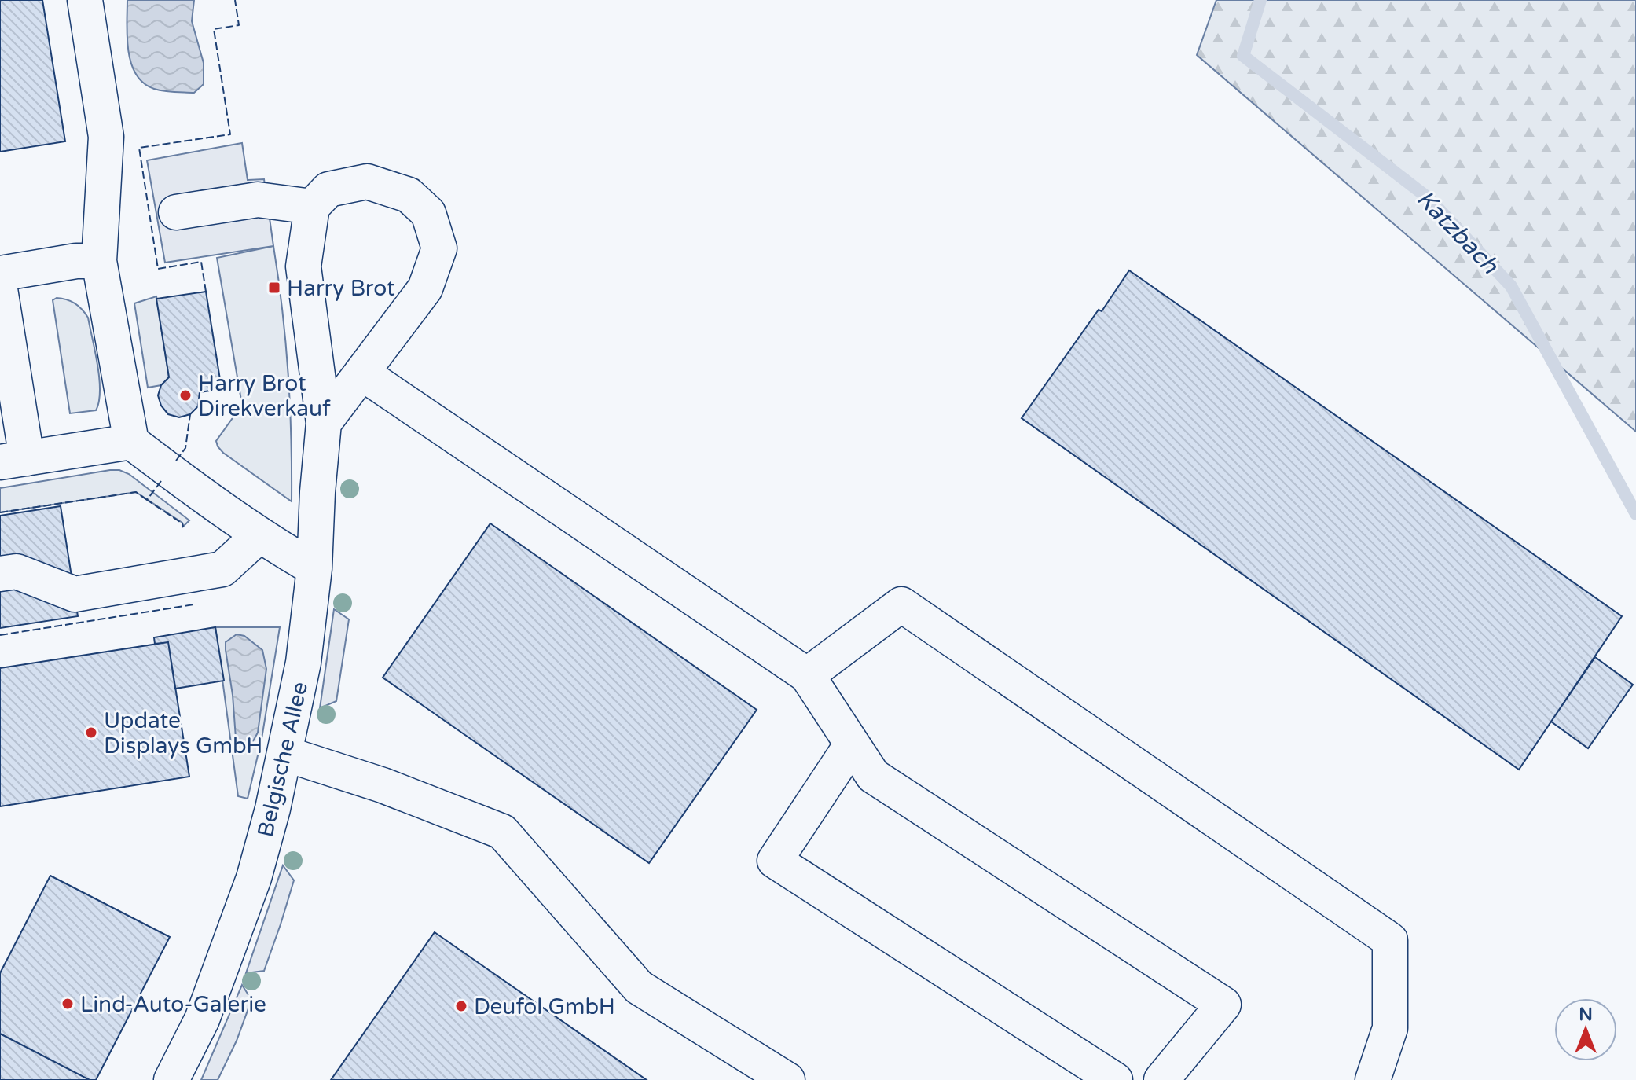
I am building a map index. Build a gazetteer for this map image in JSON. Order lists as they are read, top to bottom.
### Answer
{
  "streets": {
    "street": ["Belgische Allee"]
  },
  "water": ["Katzbach"],
  "places": {
    "transit": ["Harry Brot"],
    "other": [
      "Harry Brot Direkverkauf",
      "Update Displays GmbH",
      "Lind-Auto-Galerie",
      "Deufol GmbH"
    ]
  },
  "north": "top"
}
